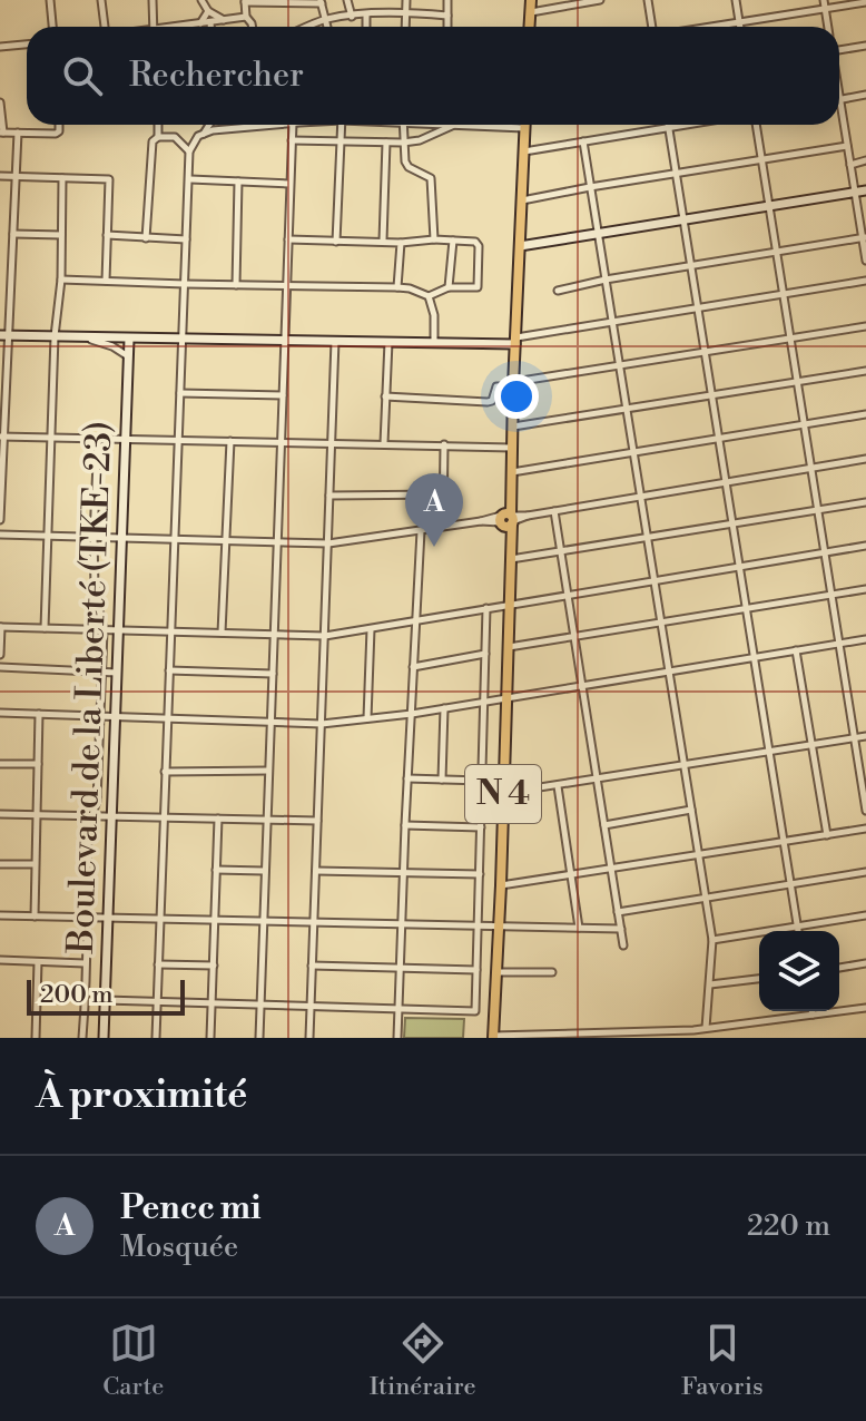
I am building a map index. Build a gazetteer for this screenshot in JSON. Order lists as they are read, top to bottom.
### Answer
{
  "streets": {
    "main road": ["N 4"],
    "street": ["Boulevard de la Liberté (TKE-23)"]
  },
  "scale_bar": "200 m",
  "page": {
    "search": "Rechercher",
    "pins": "A",
    "scale": "200 m",
    "heading": "À proximité",
    "list": [
      {
        "mark": "A",
        "name": "Pencc mi",
        "note": "Mosquée",
        "value": "220 m"
      }
    ],
    "nav": ["Carte", "Itinéraire", "Favoris"]
  }
}
